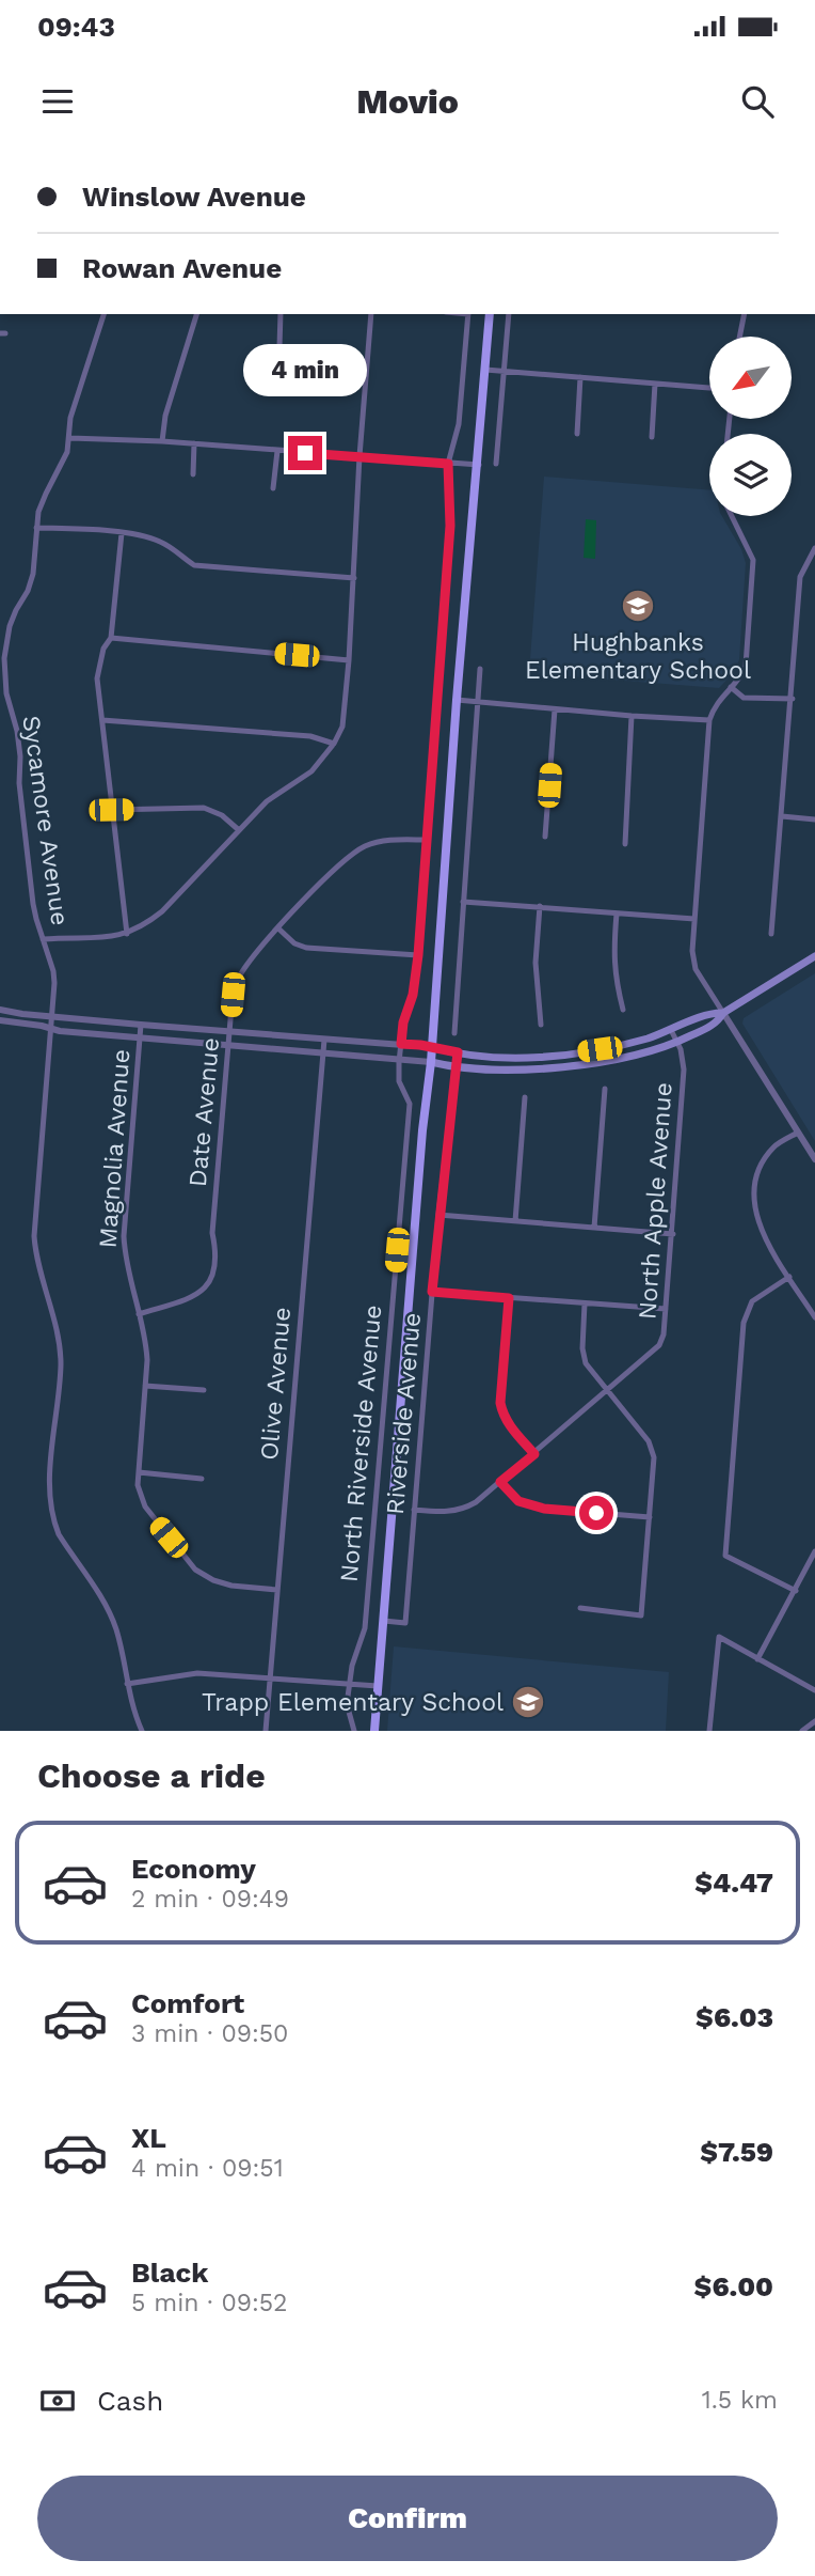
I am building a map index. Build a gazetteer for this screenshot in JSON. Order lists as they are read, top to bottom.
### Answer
{
  "streets": {
    "main road": ["North Riverside Avenue"],
    "street": [
      "Sycamore Avenue",
      "Date Avenue",
      "Magnolia Avenue",
      "North Apple Avenue",
      "Olive Avenue",
      "Riverside Avenue"
    ]
  },
  "crossings": [
    ["Date Avenue", "Magnolia Avenue"],
    ["Date Avenue", "North Riverside Avenue"],
    ["Magnolia Avenue", "Olive Avenue"],
    ["North Apple Avenue", "Riverside Avenue"],
    ["Riverside Avenue", "North Riverside Avenue"]
  ],
  "places": {
    "school or university": ["Hughbanks Elementary School", "Trapp Elementary School"]
  },
  "north": "bottom left",
  "page": {
    "status": "09:43",
    "header": "Movio",
    "banner": ["Winslow Avenue", "Rowan Avenue"],
    "bubble": "4 min",
    "heading": "Choose a ride",
    "list": [
      {
        "name": "Economy",
        "note": "2 min · 09:49",
        "value": "$4.47"
      },
      {
        "name": "Comfort",
        "note": "3 min · 09:50",
        "value": "$6.03"
      },
      {
        "name": "XL",
        "note": "4 min · 09:51",
        "value": "$7.59"
      },
      {
        "name": "Black",
        "note": "5 min · 09:52",
        "value": "$6.00"
      }
    ],
    "pay": ["Cash", "1.5 km"],
    "buttons": "Confirm"
  }
}
